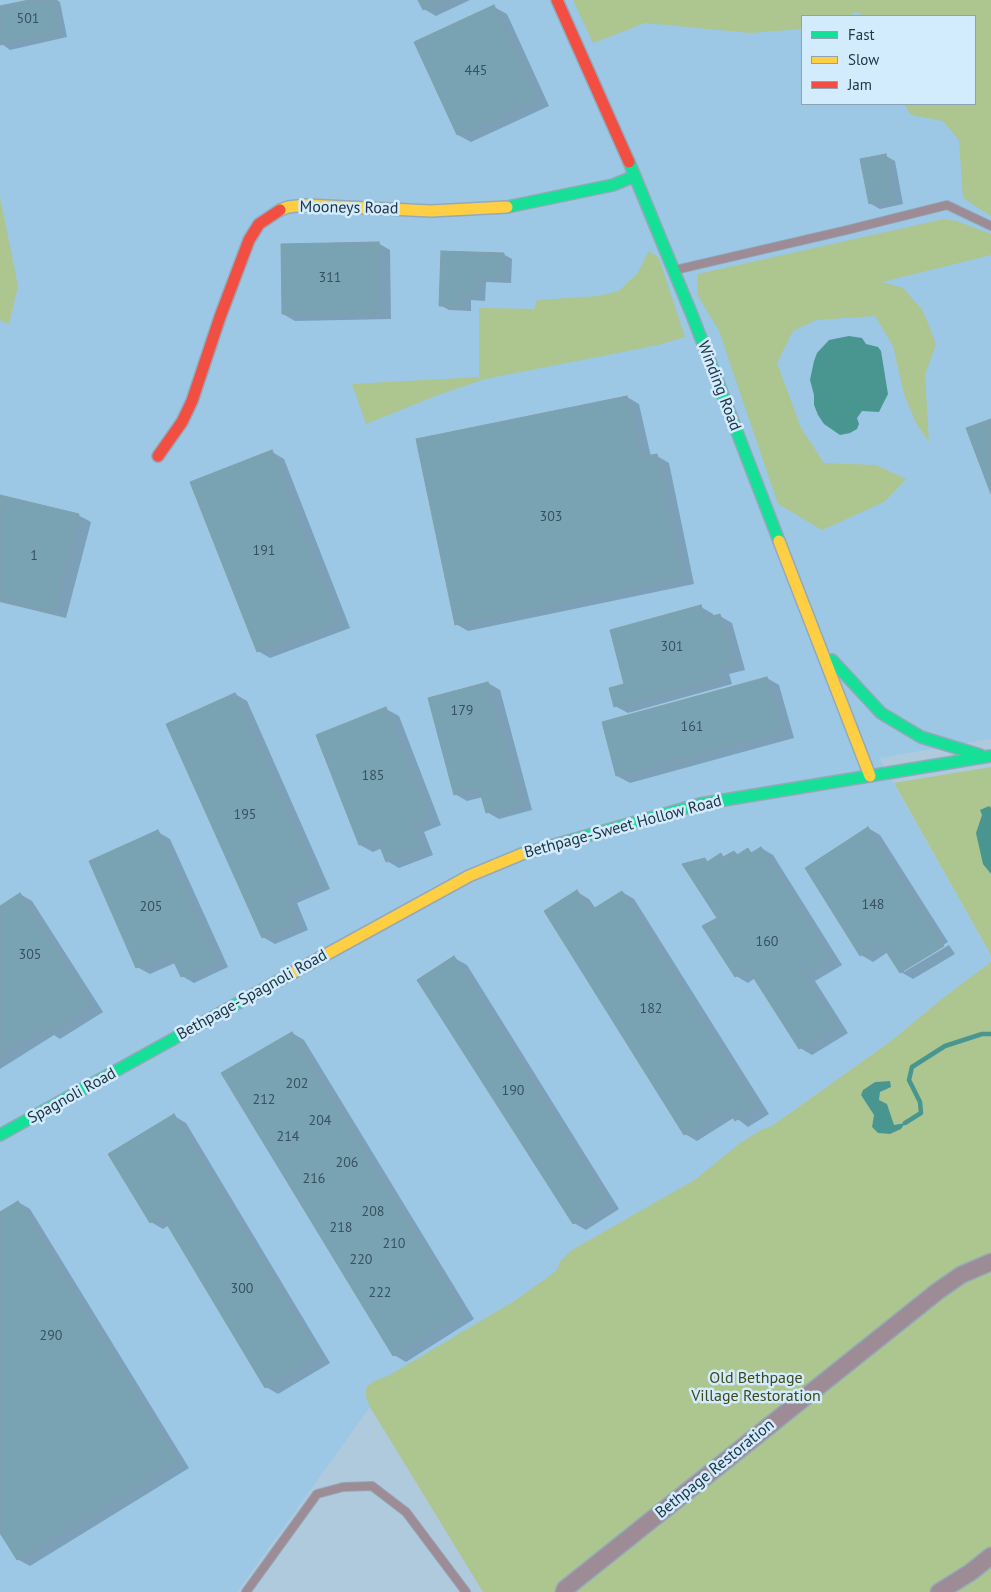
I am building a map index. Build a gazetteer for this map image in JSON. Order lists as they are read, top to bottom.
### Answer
{
  "streets": {
    "street": [
      "Mooneys Road",
      "Winding Road",
      "Bethpage-Sweet Hollow Road",
      "Bethpage-Spagnoli Road",
      "Spagnoli Road",
      "Bethpage Restoration"
    ]
  },
  "crossings": [
    ["Mooneys Road", "Winding Road"],
    ["Winding Road", "Bethpage-Sweet Hollow Road"],
    ["Bethpage-Sweet Hollow Road", "Bethpage-Spagnoli Road"],
    ["Bethpage-Spagnoli Road", "Spagnoli Road"]
  ],
  "parks": ["Old Bethpage Village Restoration"],
  "house_numbers": [
    "501",
    "445",
    "311",
    "303",
    "191",
    "1",
    "301",
    "179",
    "161",
    "185",
    "195",
    "148",
    "205",
    "160",
    "305",
    "182",
    "202",
    "190",
    "212",
    "204",
    "214",
    "206",
    "216",
    "208",
    "218",
    "210",
    "220",
    "300",
    "222",
    "290"
  ],
  "legend": ["Fast", "Slow", "Jam"]
}
